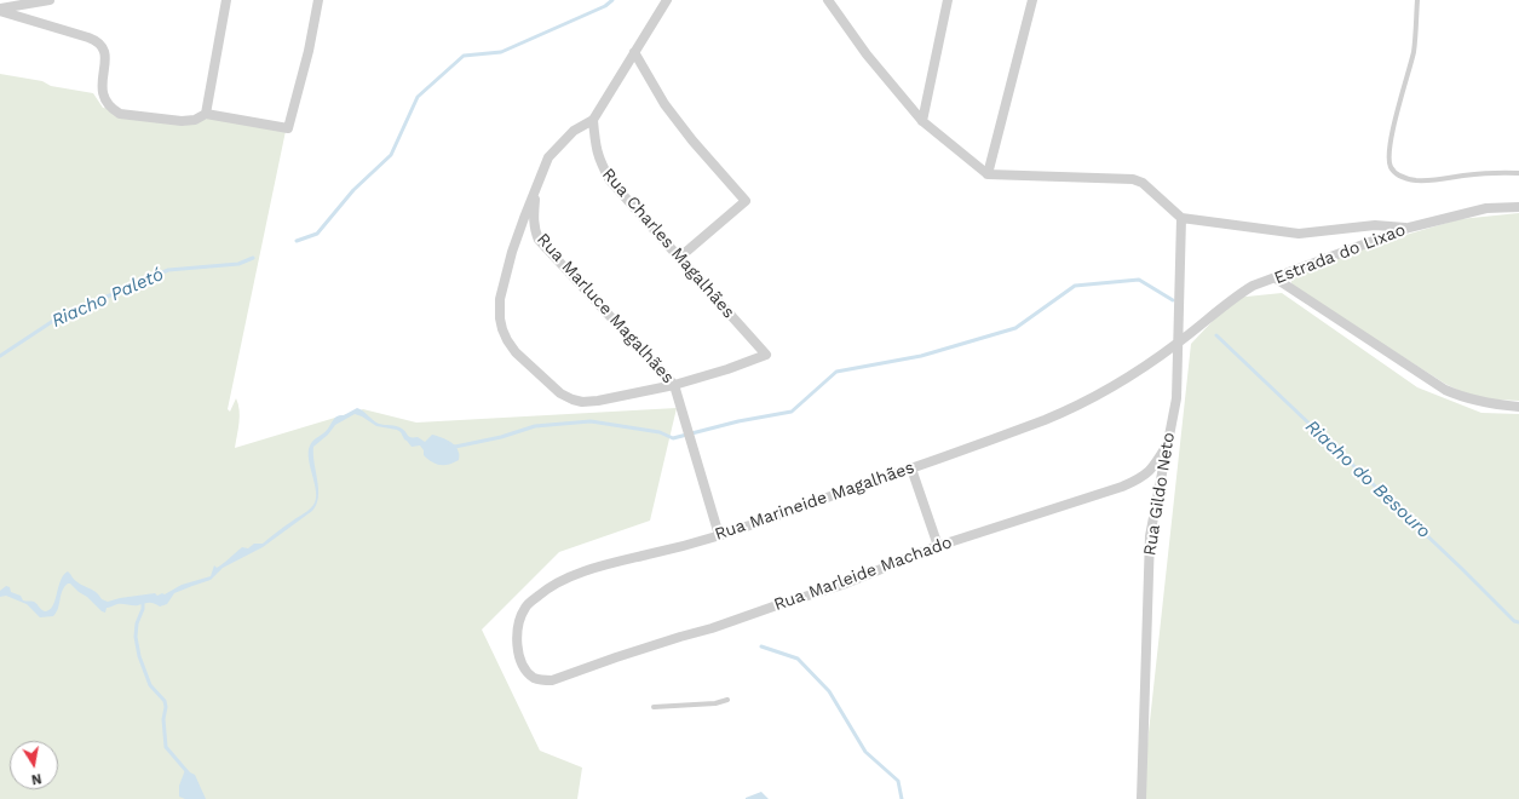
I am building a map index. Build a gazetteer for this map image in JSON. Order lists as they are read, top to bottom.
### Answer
{
  "streets": {
    "street": [
      "Rua Charles Magalhães",
      "Estrada do Lixao",
      "Rua Marluce Magalhães",
      "Rua Gildo Neto",
      "Rua Marineide Magalhães",
      "Rua Marleide Machado"
    ]
  },
  "crossings": [
    ["Rua Charles Magalhães", "Rua Marluce Magalhães"],
    ["Estrada do Lixao", "Rua Gildo Neto"],
    ["Estrada do Lixao", "Rua Marineide Magalhães"],
    ["Rua Marluce Magalhães", "Rua Marineide Magalhães"],
    ["Rua Gildo Neto", "Rua Marineide Magalhães"],
    ["Rua Gildo Neto", "Rua Marleide Machado"],
    ["Rua Marineide Magalhães", "Rua Marleide Machado"]
  ],
  "water": ["Riacho Paletó", "Riacho do Besouro"],
  "north": "bottom"
}
